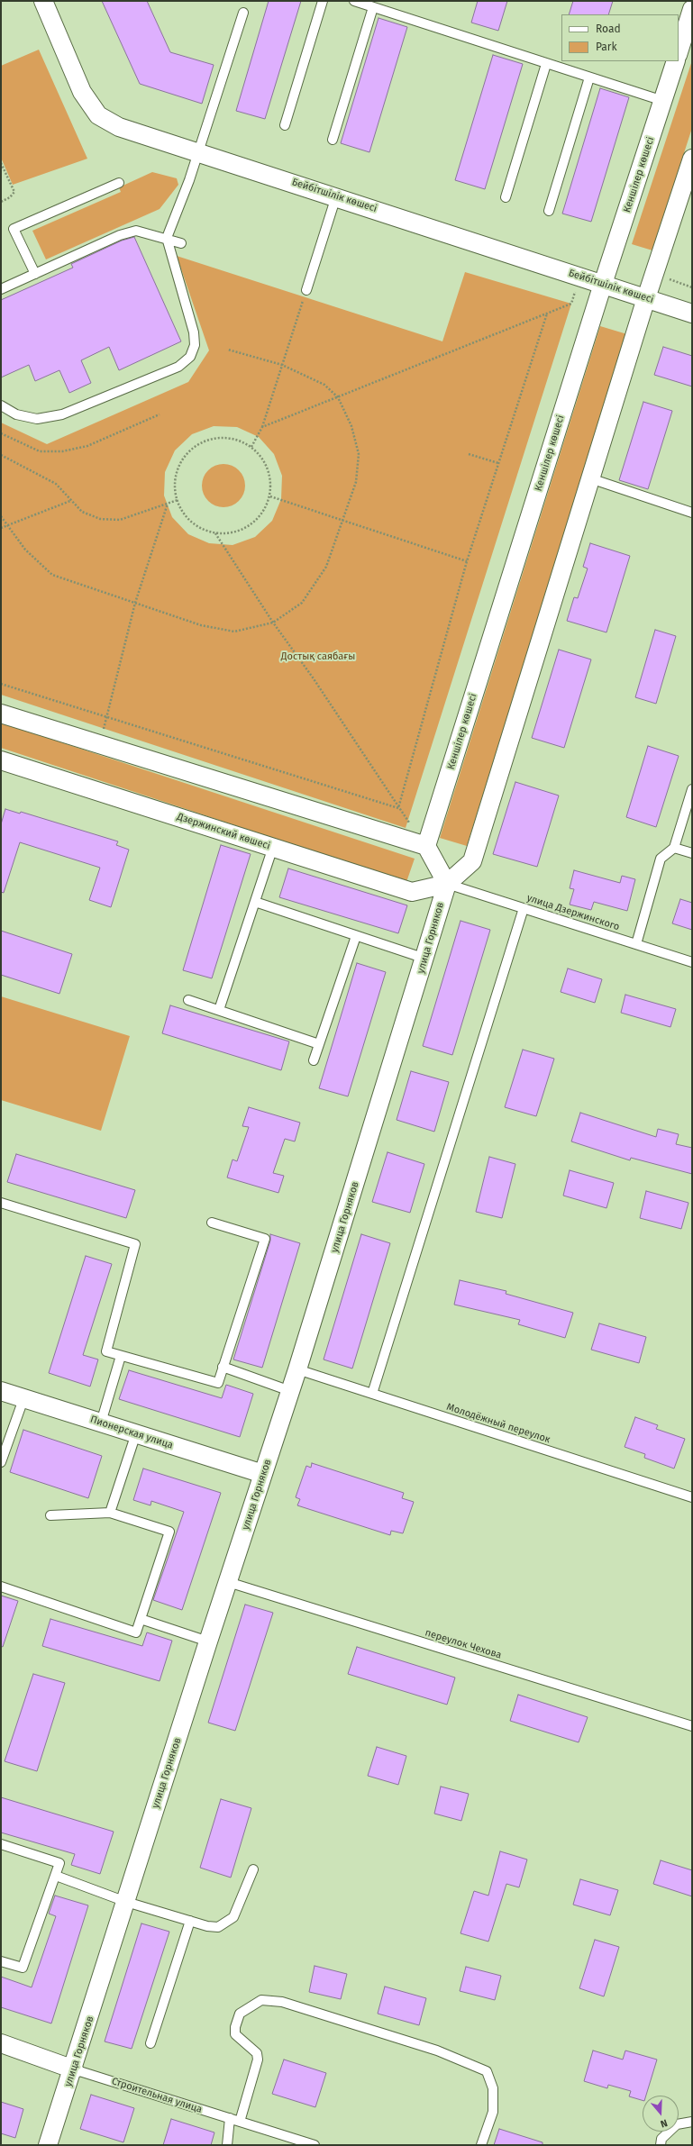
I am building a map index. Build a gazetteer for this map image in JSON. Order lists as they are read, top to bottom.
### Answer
{
  "streets": {
    "street": [
      "Кеншілер көшесі",
      "Бейбітшілік көшесі",
      "Дзержинский көшесі",
      "улица Горняков",
      "Пионерская улица",
      "Строительная улица"
    ],
    "lane": ["улица Дзержинского", "Молодёжный переулок", "переулок Чехова"]
  },
  "crossings": [
    ["Кеншілер көшесі", "Бейбітшілік көшесі"],
    ["Дзержинский көшесі", "улица Дзержинского"],
    ["Дзержинский көшесі", "улица Горняков"],
    ["улица Дзержинского", "улица Горняков"],
    ["улица Горняков", "Молодёжный переулок"],
    ["улица Горняков", "Пионерская улица"],
    ["улица Горняков", "переулок Чехова"],
    ["улица Горняков", "Строительная улица"]
  ],
  "parks": ["Достық саябағы"],
  "legend": ["Road", "Park"],
  "north": "bottom"
}
